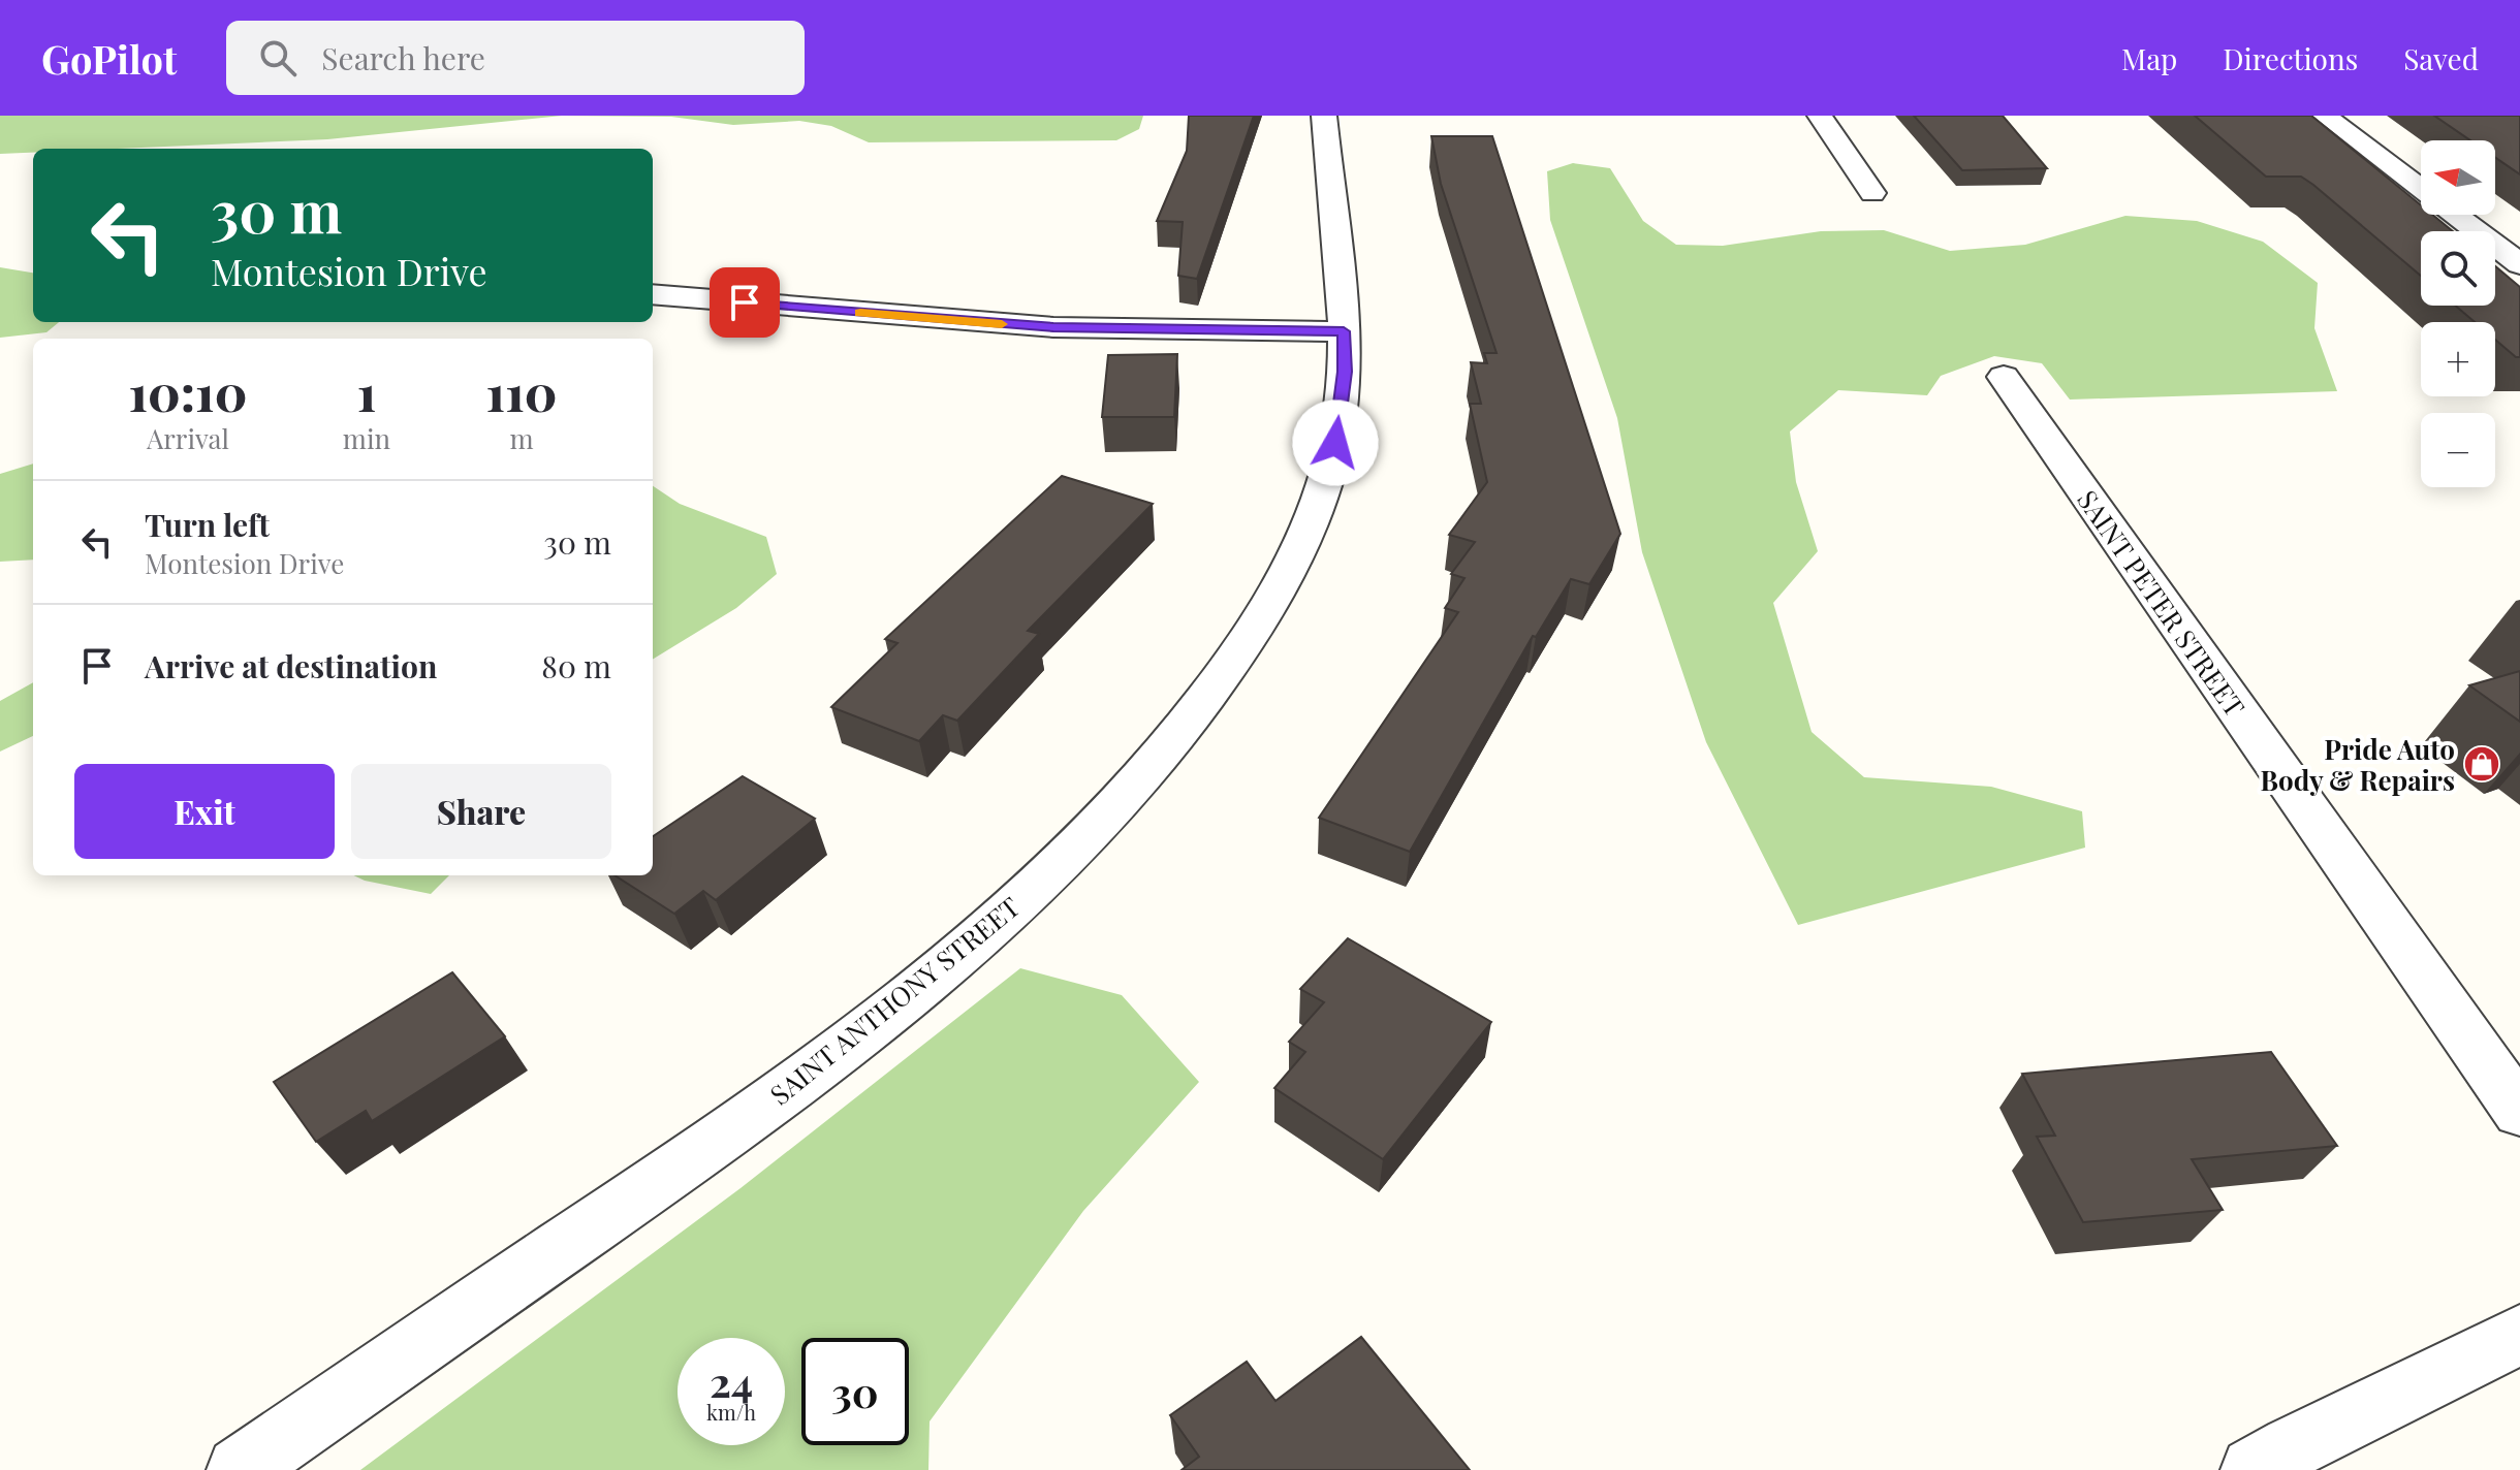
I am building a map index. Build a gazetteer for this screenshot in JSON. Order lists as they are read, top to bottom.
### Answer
{
  "streets": {
    "street": ["SAINT PETER STREET", "SAINT ANTHONY STREET"]
  },
  "places": {
    "shop": ["Pride Auto Body & Repairs"]
  },
  "north": "left",
  "page": {
    "header": "GoPilot",
    "search": "Search here",
    "nav": ["Map", "Directions", "Saved"],
    "map_buttons": ["+", "−"],
    "turn": ["30 m", "Montesion Drive"],
    "eta": [
      "10:10",
      "Arrival",
      "1",
      "min",
      "110",
      "m"
    ],
    "list": [
      {
        "name": "Turn left",
        "note": "Montesion Drive",
        "value": "30 m"
      },
      {
        "name": "Arrive at destination",
        "value": "80 m"
      }
    ],
    "buttons": ["Exit", "Share"],
    "speed": "24 km/h",
    "limit": "30"
  }
}
